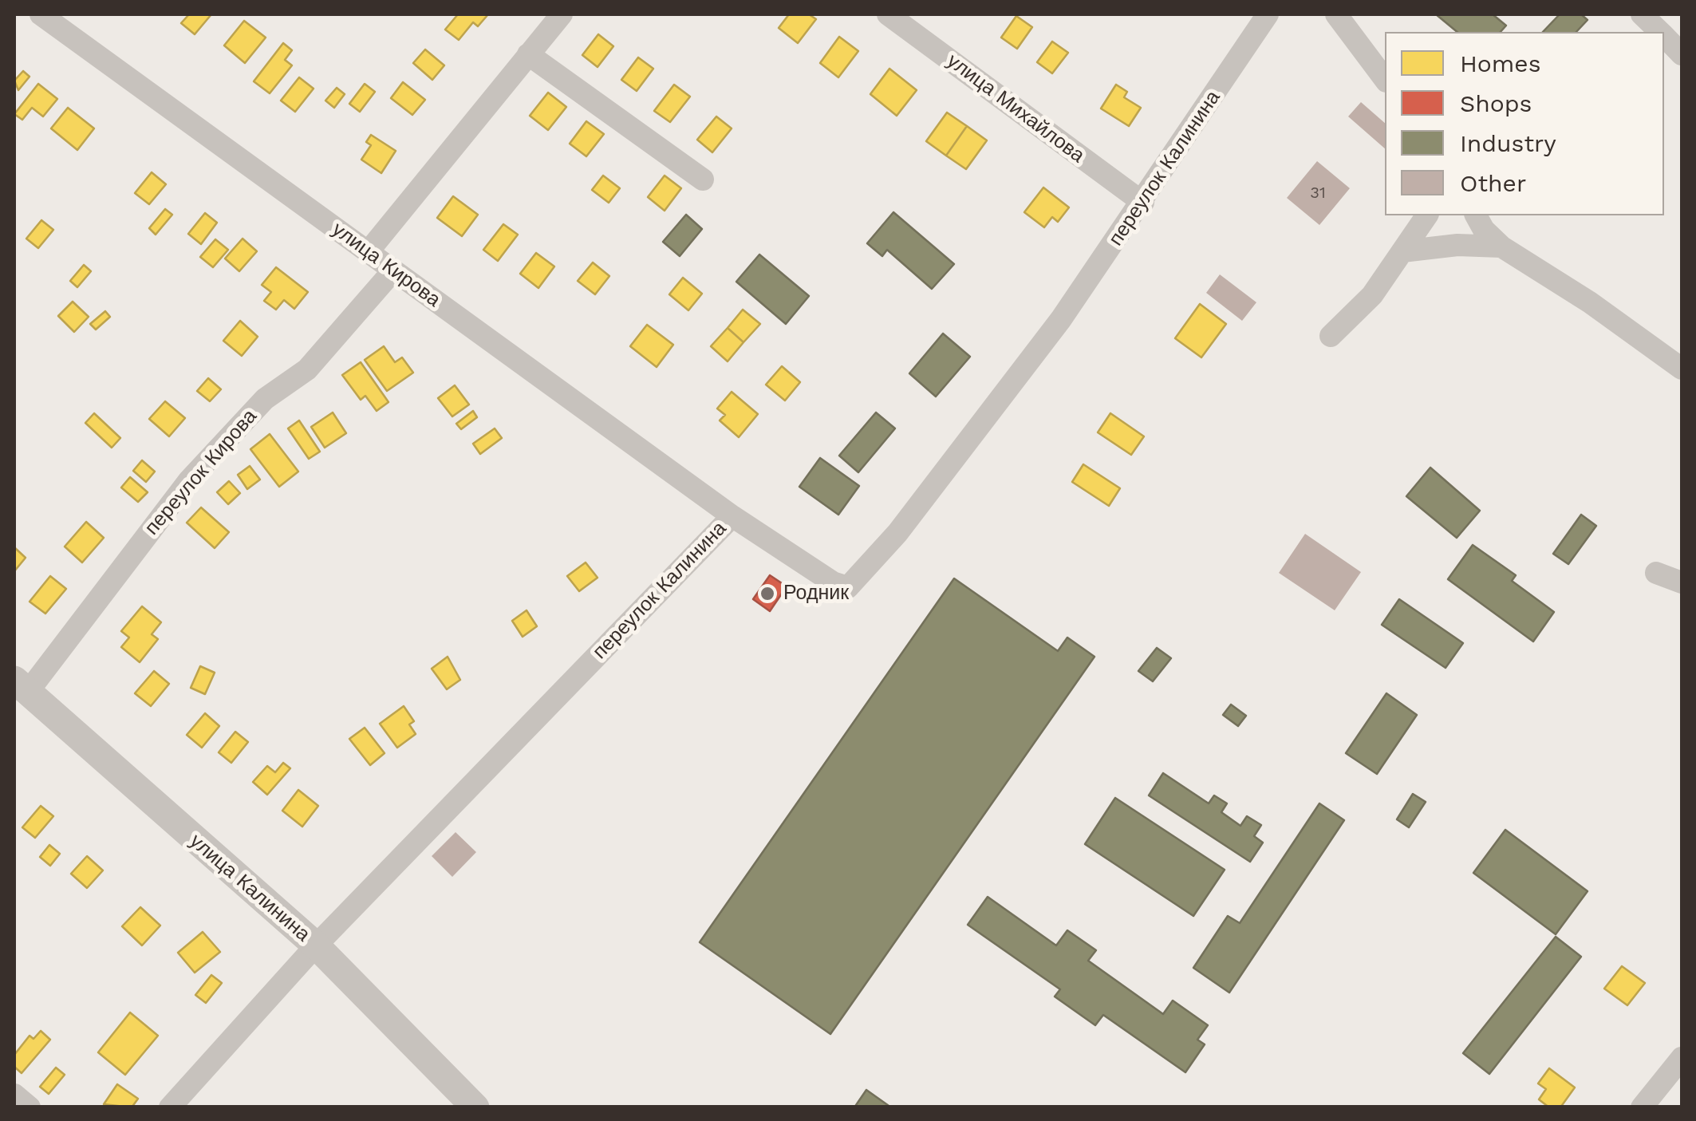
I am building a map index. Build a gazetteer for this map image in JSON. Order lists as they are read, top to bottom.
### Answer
{
  "streets": {
    "street": [
      "улица Михайлова",
      "переулок Калинина",
      "улица Кирова",
      "переулок Кирова",
      "улица Калинина"
    ]
  },
  "crossings": [
    ["улица Михайлова", "переулок Калинина"],
    ["переулок Калинина", "улица Кирова"],
    ["переулок Калинина", "улица Калинина"],
    ["улица Кирова", "переулок Кирова"],
    ["переулок Кирова", "улица Калинина"]
  ],
  "places": ["Родник"],
  "house_numbers": ["31"],
  "legend": [
    "Homes",
    "Shops",
    "Industry",
    "Other"
  ]
}
